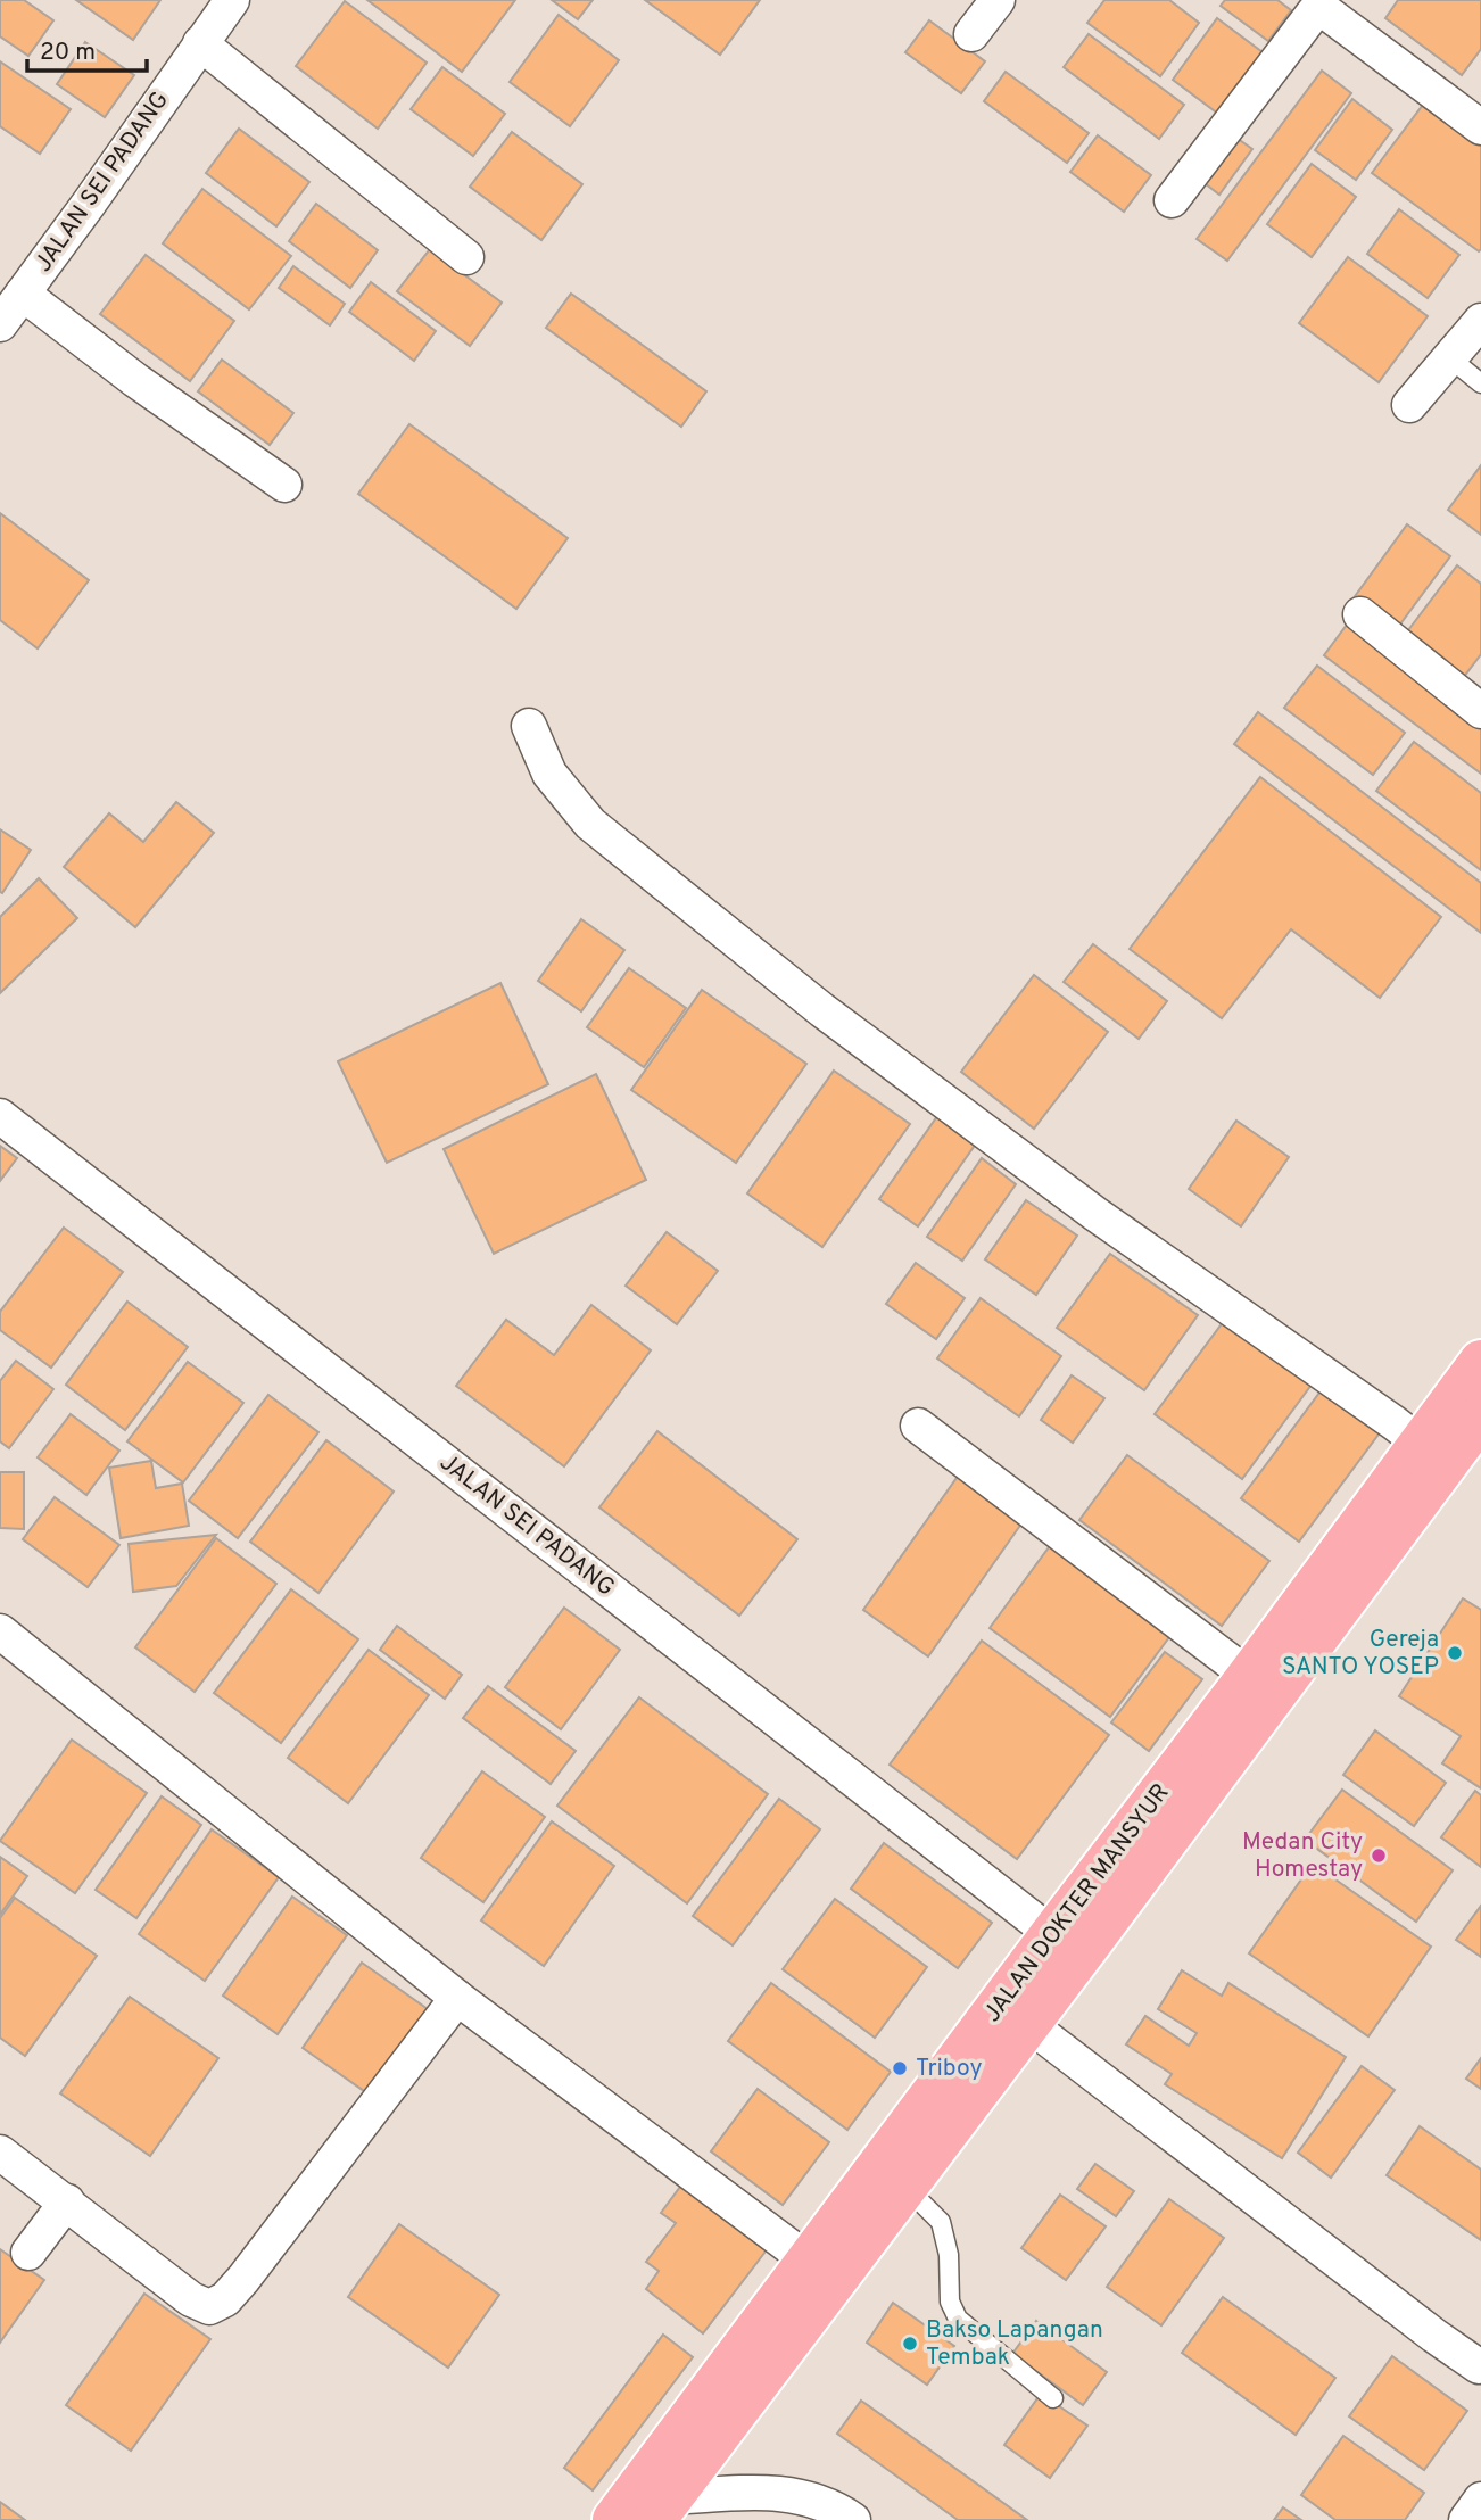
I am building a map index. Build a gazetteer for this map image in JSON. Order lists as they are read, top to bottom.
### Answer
{
  "streets": {
    "main road": ["JALAN DOKTER MANSYUR"],
    "street": ["JALAN SEI PADANG"]
  },
  "crossings": [
    ["JALAN SEI PADANG", "JALAN DOKTER MANSYUR"]
  ],
  "places": [
    "Gereja SANTO YOSEP",
    "Medan City Homestay",
    "Triboy",
    "Bakso Lapangan Tembak"
  ],
  "scale_bar": "20 m"
}
